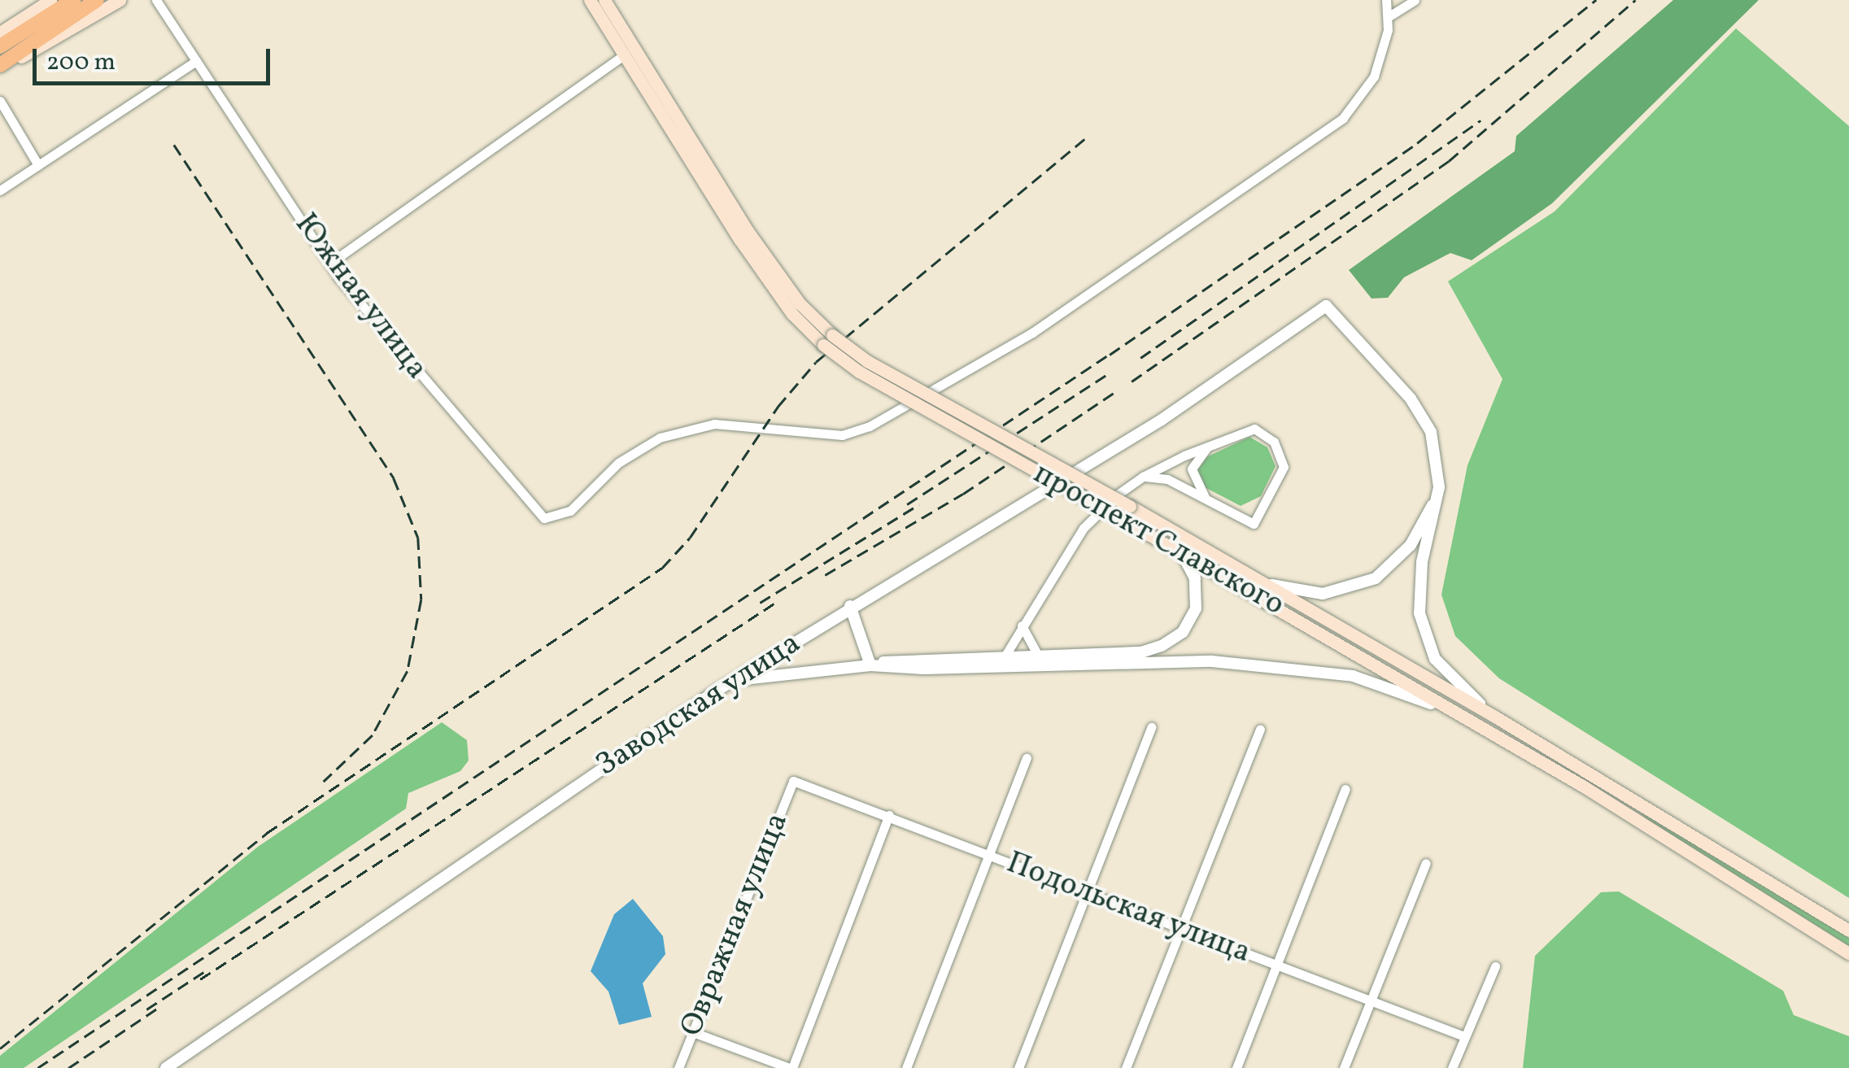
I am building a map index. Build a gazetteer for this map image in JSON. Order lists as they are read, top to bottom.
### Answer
{
  "streets": {
    "main road": ["проспект Славского"],
    "street": [
      "Южная улица",
      "Заводская улица",
      "Подольская улица",
      "Овражная улица"
    ]
  },
  "crossings": [
    ["Подольская улица", "Овражная улица"]
  ],
  "scale_bar": "200 m"
}
